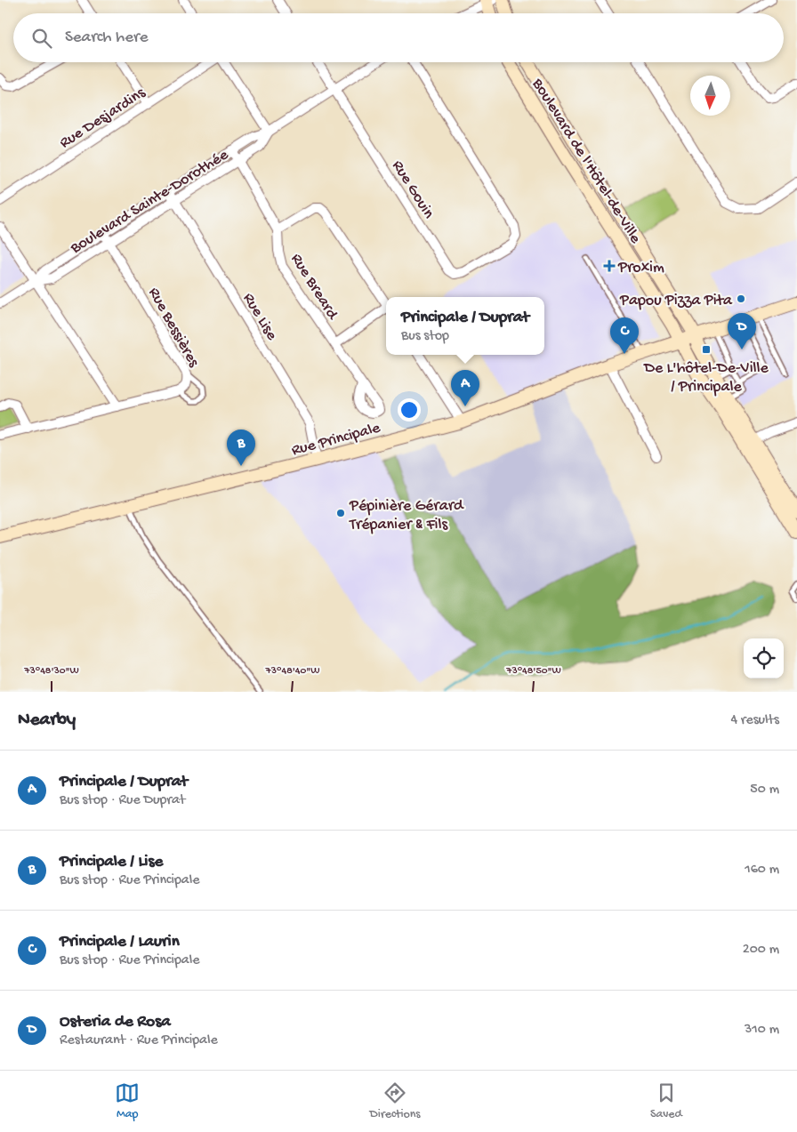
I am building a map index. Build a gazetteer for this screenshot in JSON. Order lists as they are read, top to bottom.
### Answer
{
  "streets": {
    "street": [
      "Rue Desjardins",
      "Boulevard de l'Hôtel-de-Ville",
      "Rue Gouin",
      "Boulevard Sainte-Dorothée",
      "Rue Breard",
      "Rue Lise",
      "Rue Bessières",
      "Rue Principale"
    ]
  },
  "crossings": [
    ["Boulevard de l'Hôtel-de-Ville", "Rue Principale"],
    ["Rue Gouin", "Boulevard Sainte-Dorothée"],
    ["Boulevard Sainte-Dorothée", "Rue Breard"],
    ["Boulevard Sainte-Dorothée", "Rue Lise"],
    ["Boulevard Sainte-Dorothée", "Rue Bessières"],
    ["Rue Lise", "Rue Principale"]
  ],
  "places": {
    "health": ["Proxim"],
    "other": ["Papou Pizza Pita", "Pépinière Gérard Trépanier & Fils"],
    "transit": ["De L'hôtel-De-Ville / Principale"]
  },
  "north": "bottom",
  "page": {
    "search": "Search here",
    "popup": ["Principale / Duprat", "Bus stop"],
    "pins": [
      "D",
      "C",
      "A",
      "B"
    ],
    "heading": ["Nearby", "4 results"],
    "list": [
      {
        "mark": "A",
        "name": "Principale / Duprat",
        "note": "Bus stop · Rue Duprat",
        "value": "50 m"
      },
      {
        "mark": "B",
        "name": "Principale / Lise",
        "note": "Bus stop · Rue Principale",
        "value": "160 m"
      },
      {
        "mark": "C",
        "name": "Principale / Laurin",
        "note": "Bus stop · Rue Principale",
        "value": "200 m"
      },
      {
        "mark": "D",
        "name": "Osteria de Rosa",
        "note": "Restaurant · Rue Principale",
        "value": "310 m"
      }
    ],
    "nav": ["Map", "Directions", "Saved"]
  },
  "coordinates": ["73°48'30\"W", "73°48'40\"W", "73°48'50\"W"]
}
